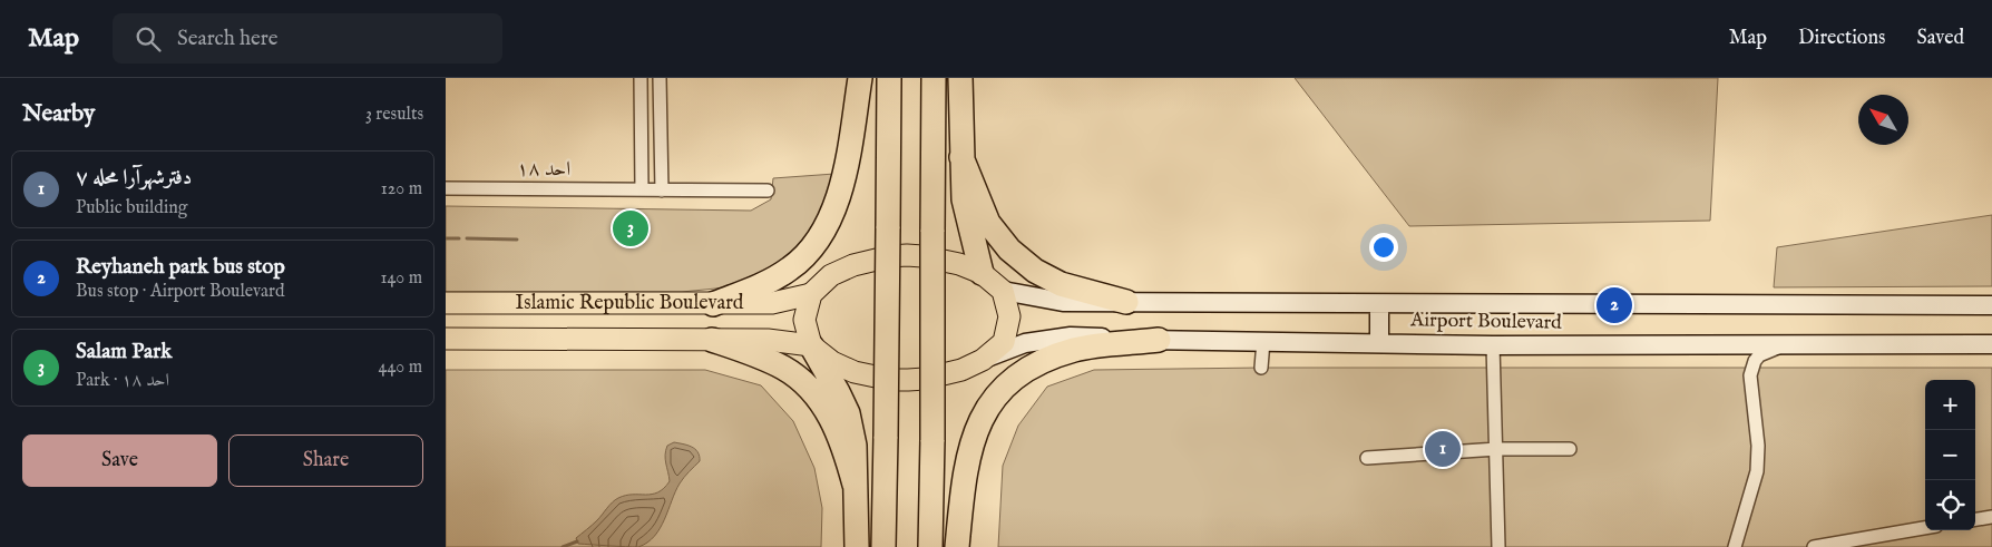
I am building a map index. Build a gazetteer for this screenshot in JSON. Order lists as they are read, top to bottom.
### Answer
{
  "streets": {
    "main road": ["Islamic Republic Boulevard", "Airport Boulevard"],
    "street": ["احد ۱۸"]
  },
  "crossings": [
    ["Islamic Republic Boulevard", "Airport Boulevard"]
  ],
  "north": "top left",
  "page": {
    "header": "Map",
    "search": "Search here",
    "nav": ["Map", "Directions", "Saved"],
    "heading": ["Nearby", "3 results"],
    "list": [
      {
        "mark": "1",
        "name": "دفترشهرآرا محله ۷",
        "note": "Public building",
        "value": "120 m"
      },
      {
        "mark": "2",
        "name": "Reyhaneh park bus stop",
        "note": "Bus stop · Airport Boulevard",
        "value": "140 m"
      },
      {
        "mark": "3",
        "name": "Salam Park",
        "note": "Park · احد ۱۸",
        "value": "440 m"
      }
    ],
    "pins": ["3", "2", "1"],
    "map_buttons": ["+", "−"],
    "buttons": ["Save", "Share"]
  }
}
